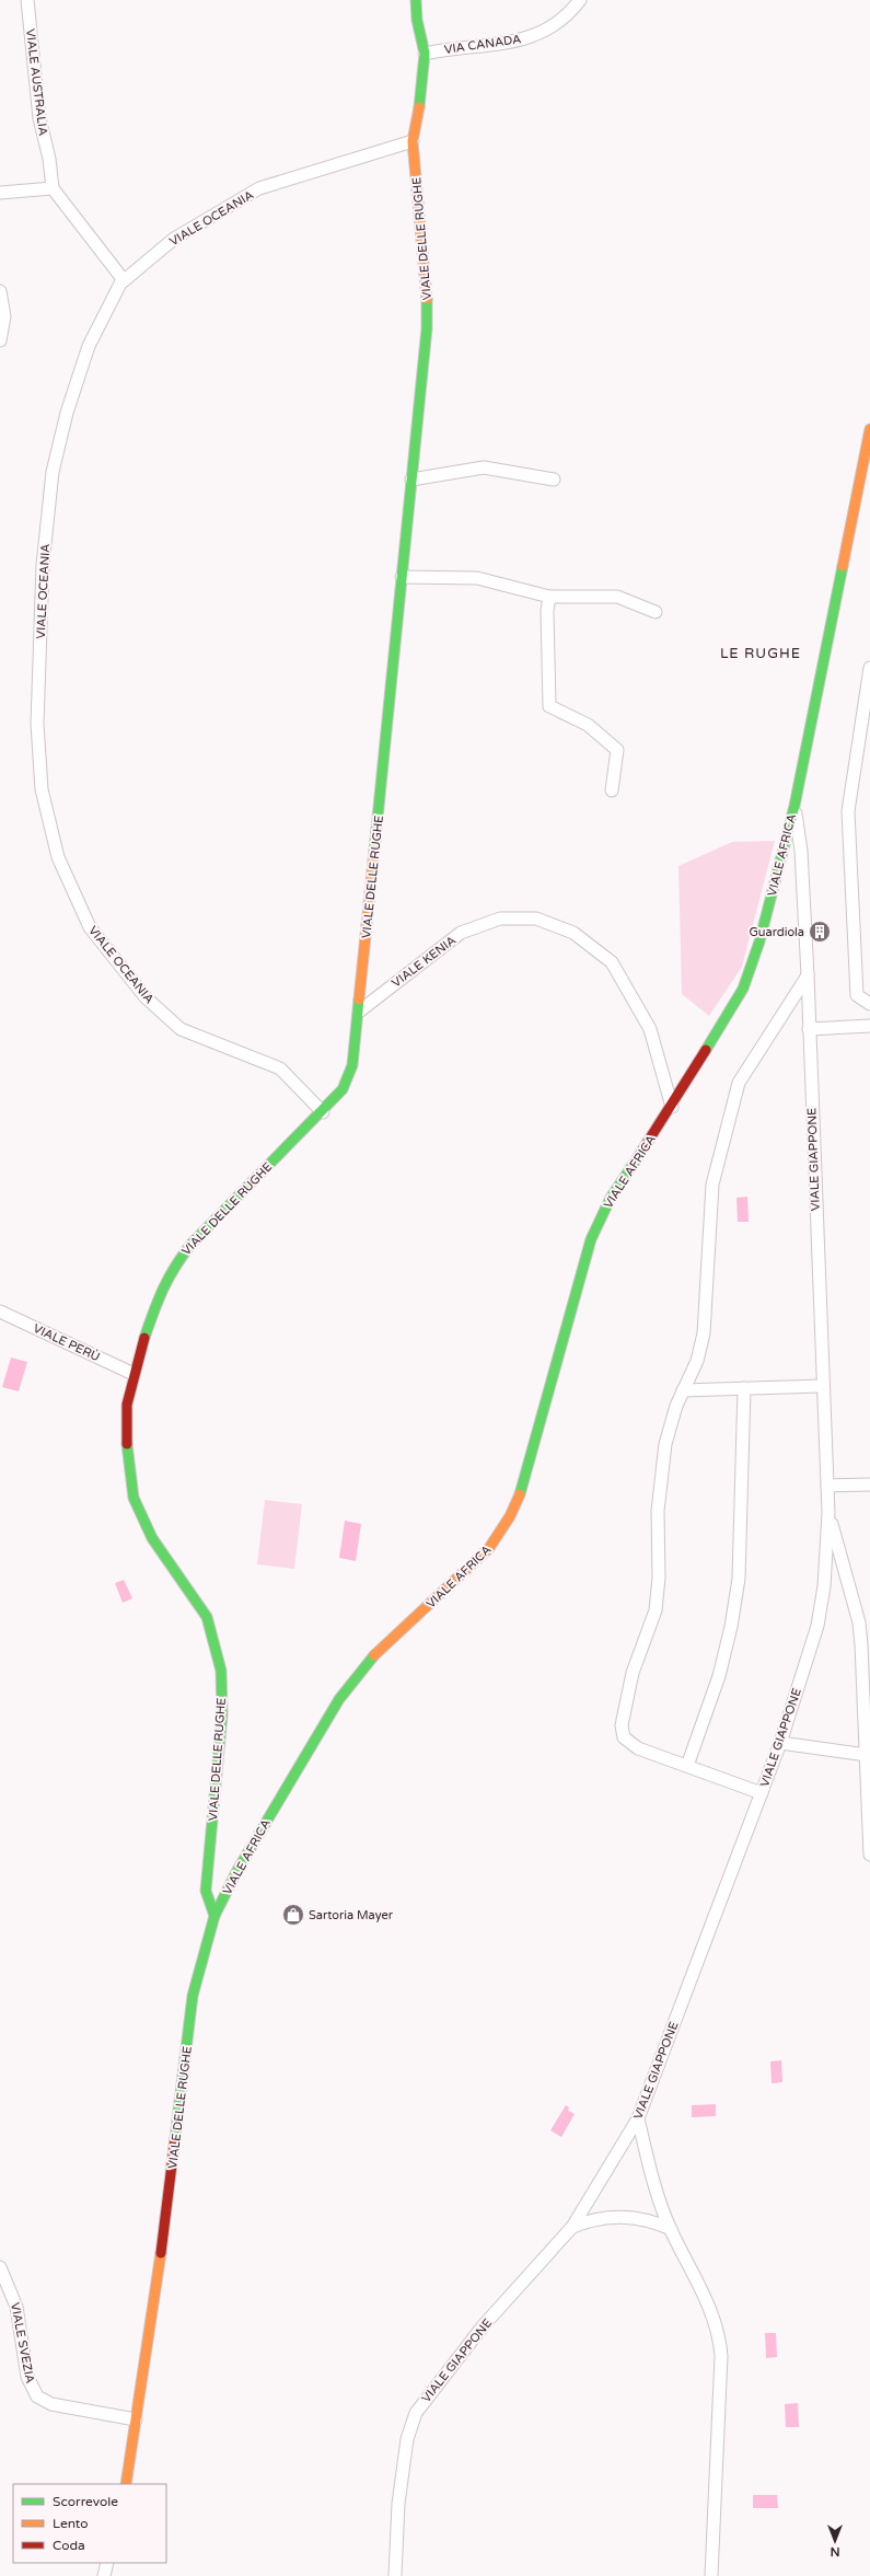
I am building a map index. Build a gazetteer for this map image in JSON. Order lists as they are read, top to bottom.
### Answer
{
  "streets": {
    "street": [
      "VIA CANADA",
      "VIALE AUSTRALIA",
      "VIALE OCEANIA",
      "VIALE DELLE RUGHE",
      "VIALE AFRICA",
      "VIALE KENIA",
      "VIALE GIAPPONE",
      "VIALE PERÙ",
      "VIALE SVEZIA"
    ]
  },
  "crossings": [
    ["VIA CANADA", "VIALE DELLE RUGHE"],
    ["VIALE OCEANIA", "VIALE DELLE RUGHE"],
    ["VIALE DELLE RUGHE", "VIALE AFRICA"],
    ["VIALE DELLE RUGHE", "VIALE KENIA"],
    ["VIALE DELLE RUGHE", "VIALE PERÙ"],
    ["VIALE DELLE RUGHE", "VIALE SVEZIA"],
    ["VIALE AFRICA", "VIALE KENIA"],
    ["VIALE AFRICA", "VIALE GIAPPONE"]
  ],
  "districts": ["LE RUGHE"],
  "places": {
    "building": ["Guardiola"],
    "shop": ["Sartoria Mayer"]
  },
  "legend": ["Scorrevole", "Lento", "Coda"],
  "north": "bottom"
}
